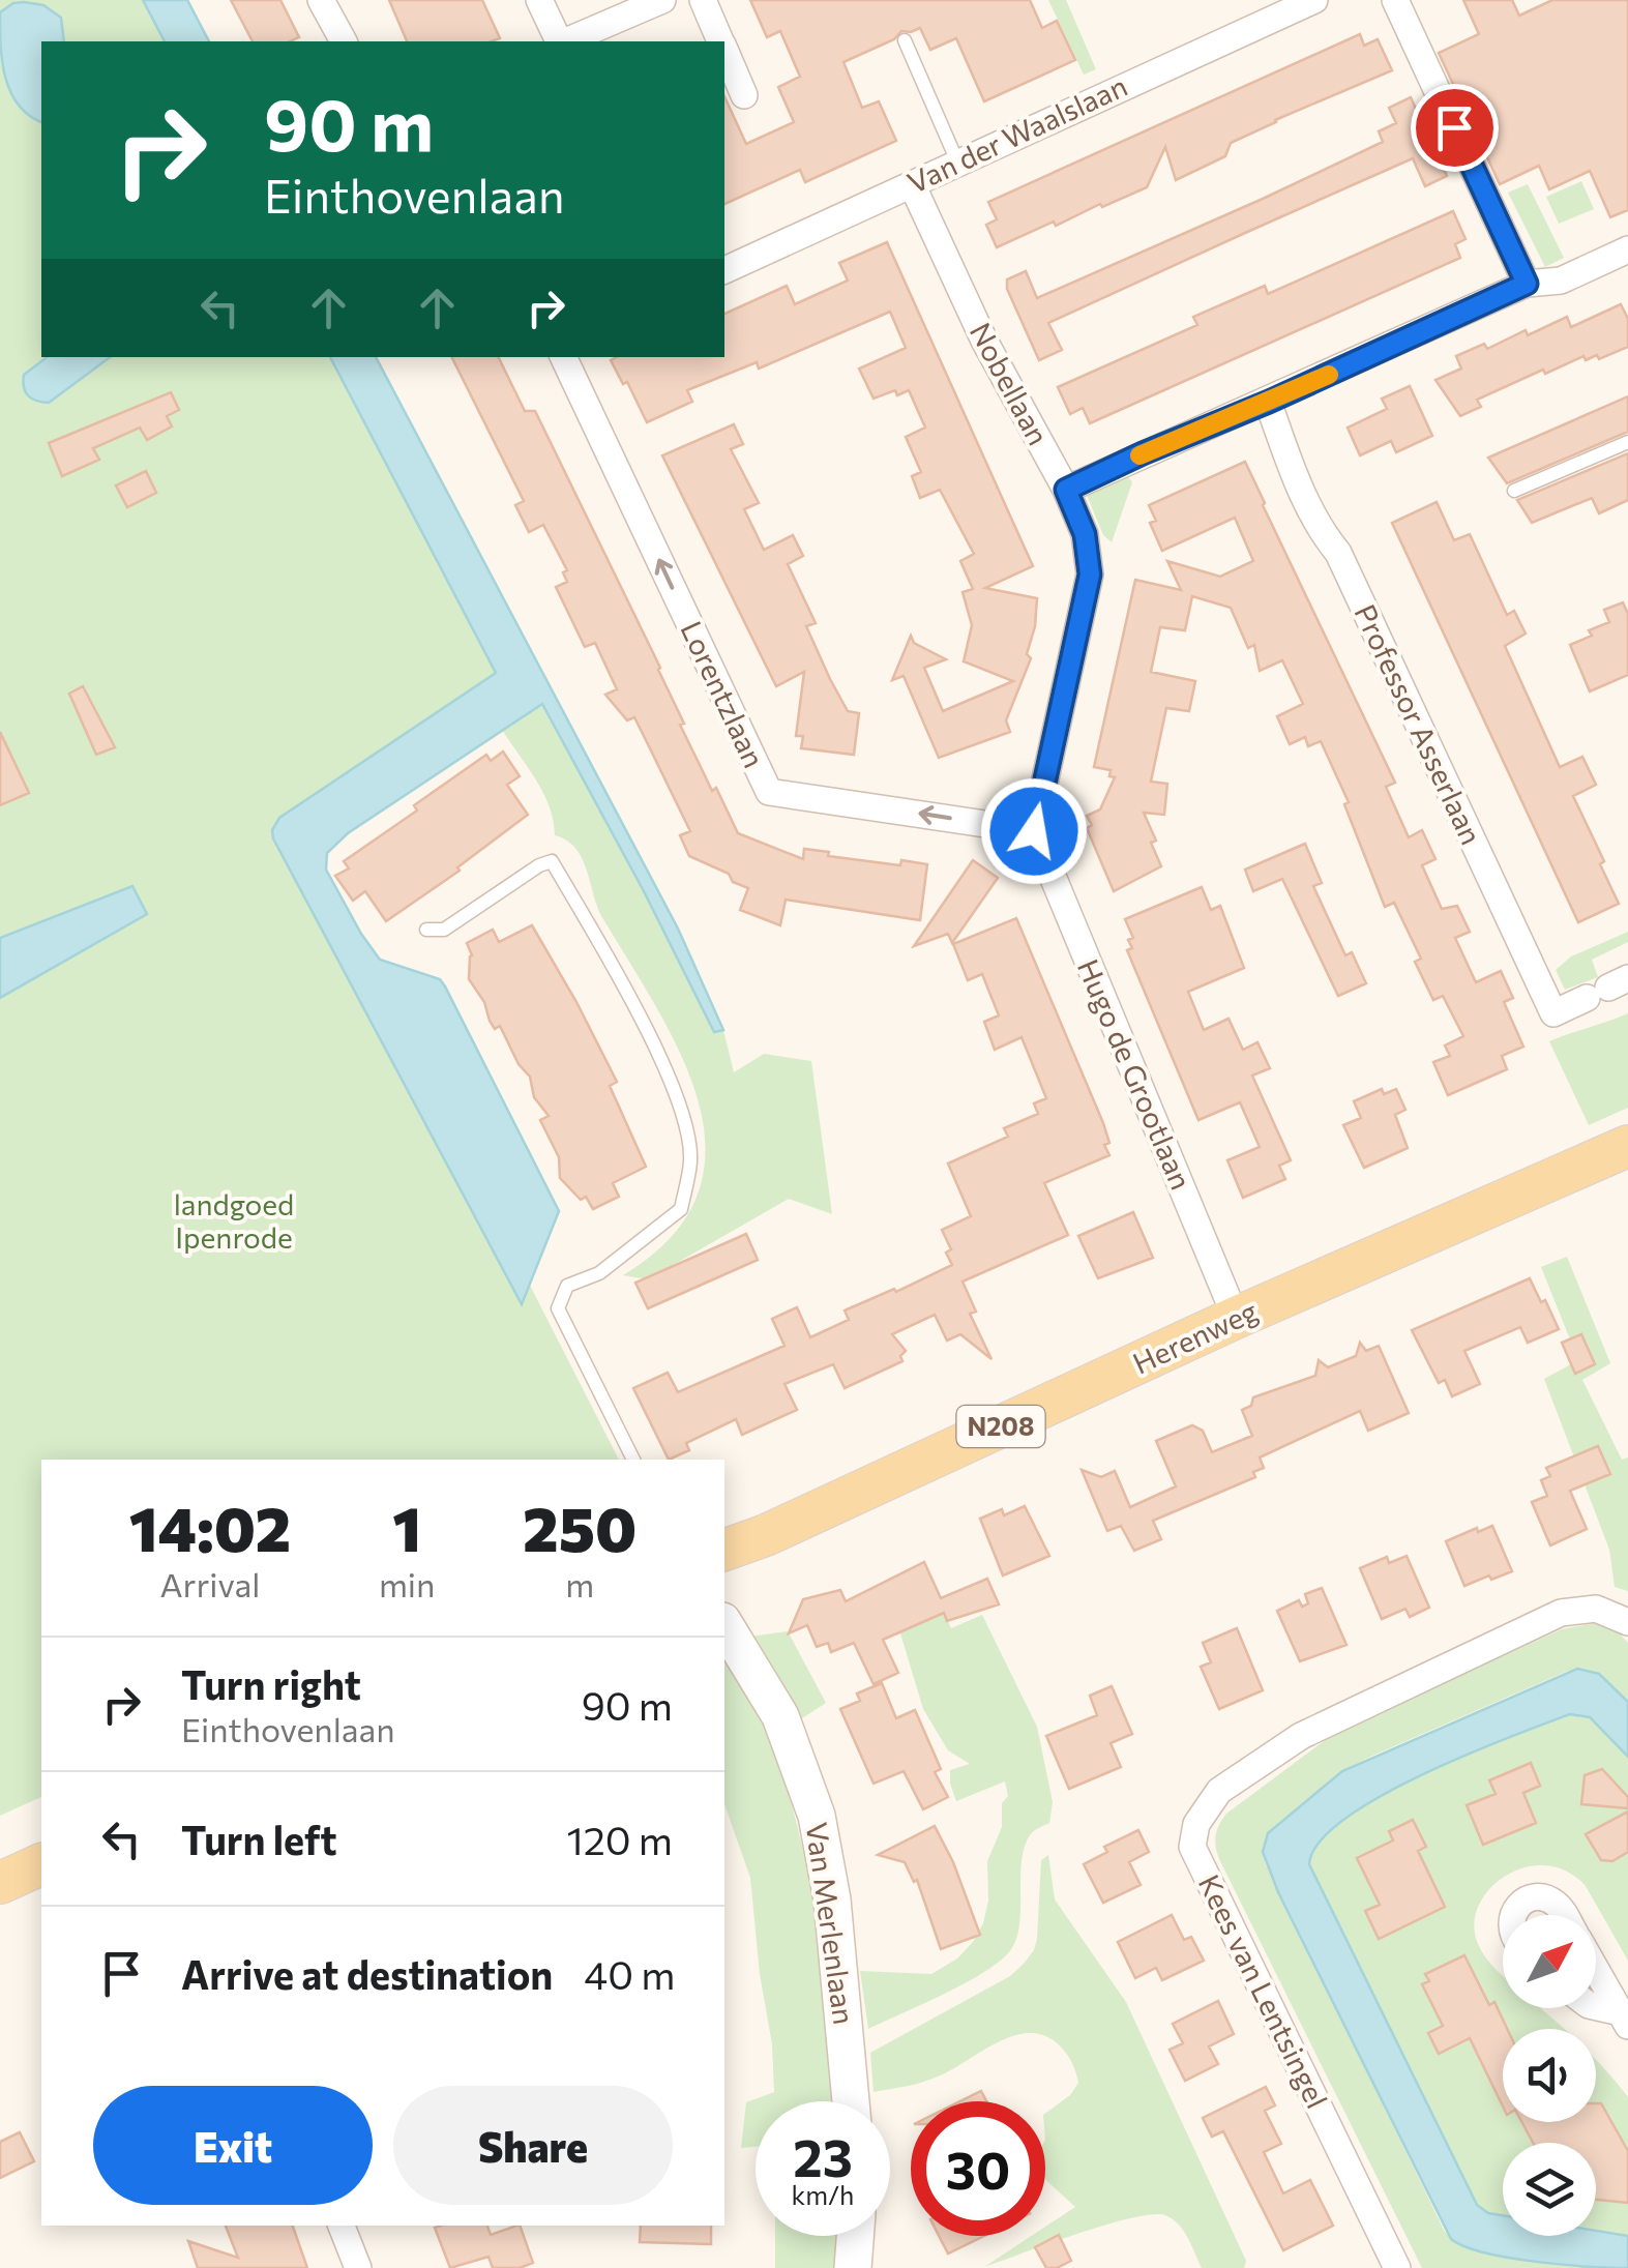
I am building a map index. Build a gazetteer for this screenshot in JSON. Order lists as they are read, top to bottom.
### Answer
{
  "streets": {
    "main road": ["Herenweg", "N208", "Van Merlenlaan"],
    "street": [
      "Van der Waalslaan",
      "Nobellaan",
      "Lorentzlaan",
      "Professor Asserlaan",
      "Hugo de Grootlaan",
      "Kees van Lentsingel"
    ]
  },
  "crossings": [
    ["Van der Waalslaan", "Nobellaan"],
    ["Nobellaan", "Lorentzlaan"],
    ["Nobellaan", "Hugo de Grootlaan"],
    ["Lorentzlaan", "Hugo de Grootlaan"],
    ["Hugo de Grootlaan", "Herenweg"]
  ],
  "one_way": ["Lorentzlaan"],
  "parks": ["landgoed Ipenrode"],
  "north": "top right",
  "page": {
    "turn": ["90 m", "Einthovenlaan"],
    "eta": [
      "14:02",
      "Arrival",
      "1",
      "min",
      "250",
      "m"
    ],
    "list": [
      {
        "name": "Turn right",
        "note": "Einthovenlaan",
        "value": "90 m"
      },
      {
        "name": "Turn left",
        "value": "120 m"
      },
      {
        "name": "Arrive at destination",
        "value": "40 m"
      }
    ],
    "buttons": ["Exit", "Share"],
    "speed": "23 km/h",
    "limit": "30"
  }
}
